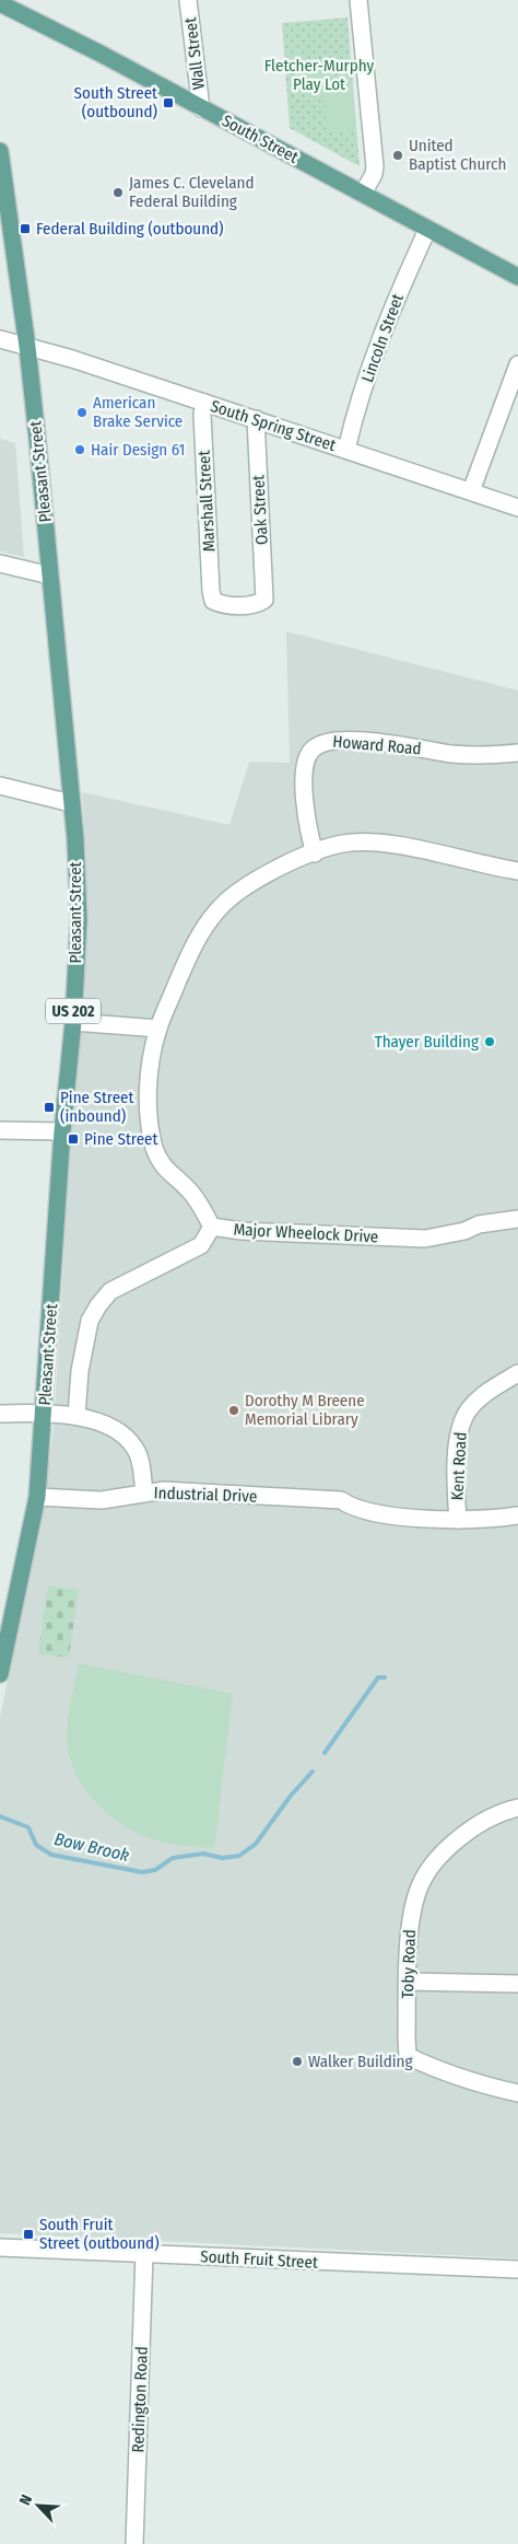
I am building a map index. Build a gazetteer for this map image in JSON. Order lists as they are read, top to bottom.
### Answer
{
  "streets": {
    "main road": ["South Street", "Pleasant Street", "US 202"],
    "street": [
      "Wall Street",
      "Lincoln Street",
      "South Spring Street",
      "Marshall Street",
      "Oak Street",
      "Howard Road",
      "Major Wheelock Drive",
      "Kent Road",
      "Industrial Drive",
      "Toby Road",
      "South Fruit Street",
      "Redington Road"
    ]
  },
  "crossings": [
    ["Wall Street", "South Street"],
    ["South Street", "Lincoln Street"],
    ["Lincoln Street", "South Spring Street"],
    ["South Spring Street", "Pleasant Street"],
    ["South Spring Street", "Marshall Street"],
    ["South Spring Street", "Oak Street"],
    ["Pleasant Street", "Industrial Drive"],
    ["Marshall Street", "Oak Street"],
    ["Howard Road", "Major Wheelock Drive"],
    ["Kent Road", "Industrial Drive"],
    ["South Fruit Street", "Redington Road"]
  ],
  "water": ["Bow Brook"],
  "parks": ["Fletcher-Murphy Play Lot"],
  "places": {
    "transit": [
      "South Street (outbound)",
      "Federal Building (outbound)",
      "Pine Street (inbound)",
      "Pine Street",
      "South Fruit Street (outbound)"
    ],
    "other": [
      "United Baptist Church",
      "James C. Cleveland Federal Building",
      "American Brake Service",
      "Hair Design 61",
      "Thayer Building",
      "Dorothy M Breene Memorial Library",
      "Walker Building"
    ]
  },
  "north": "top left"
}
